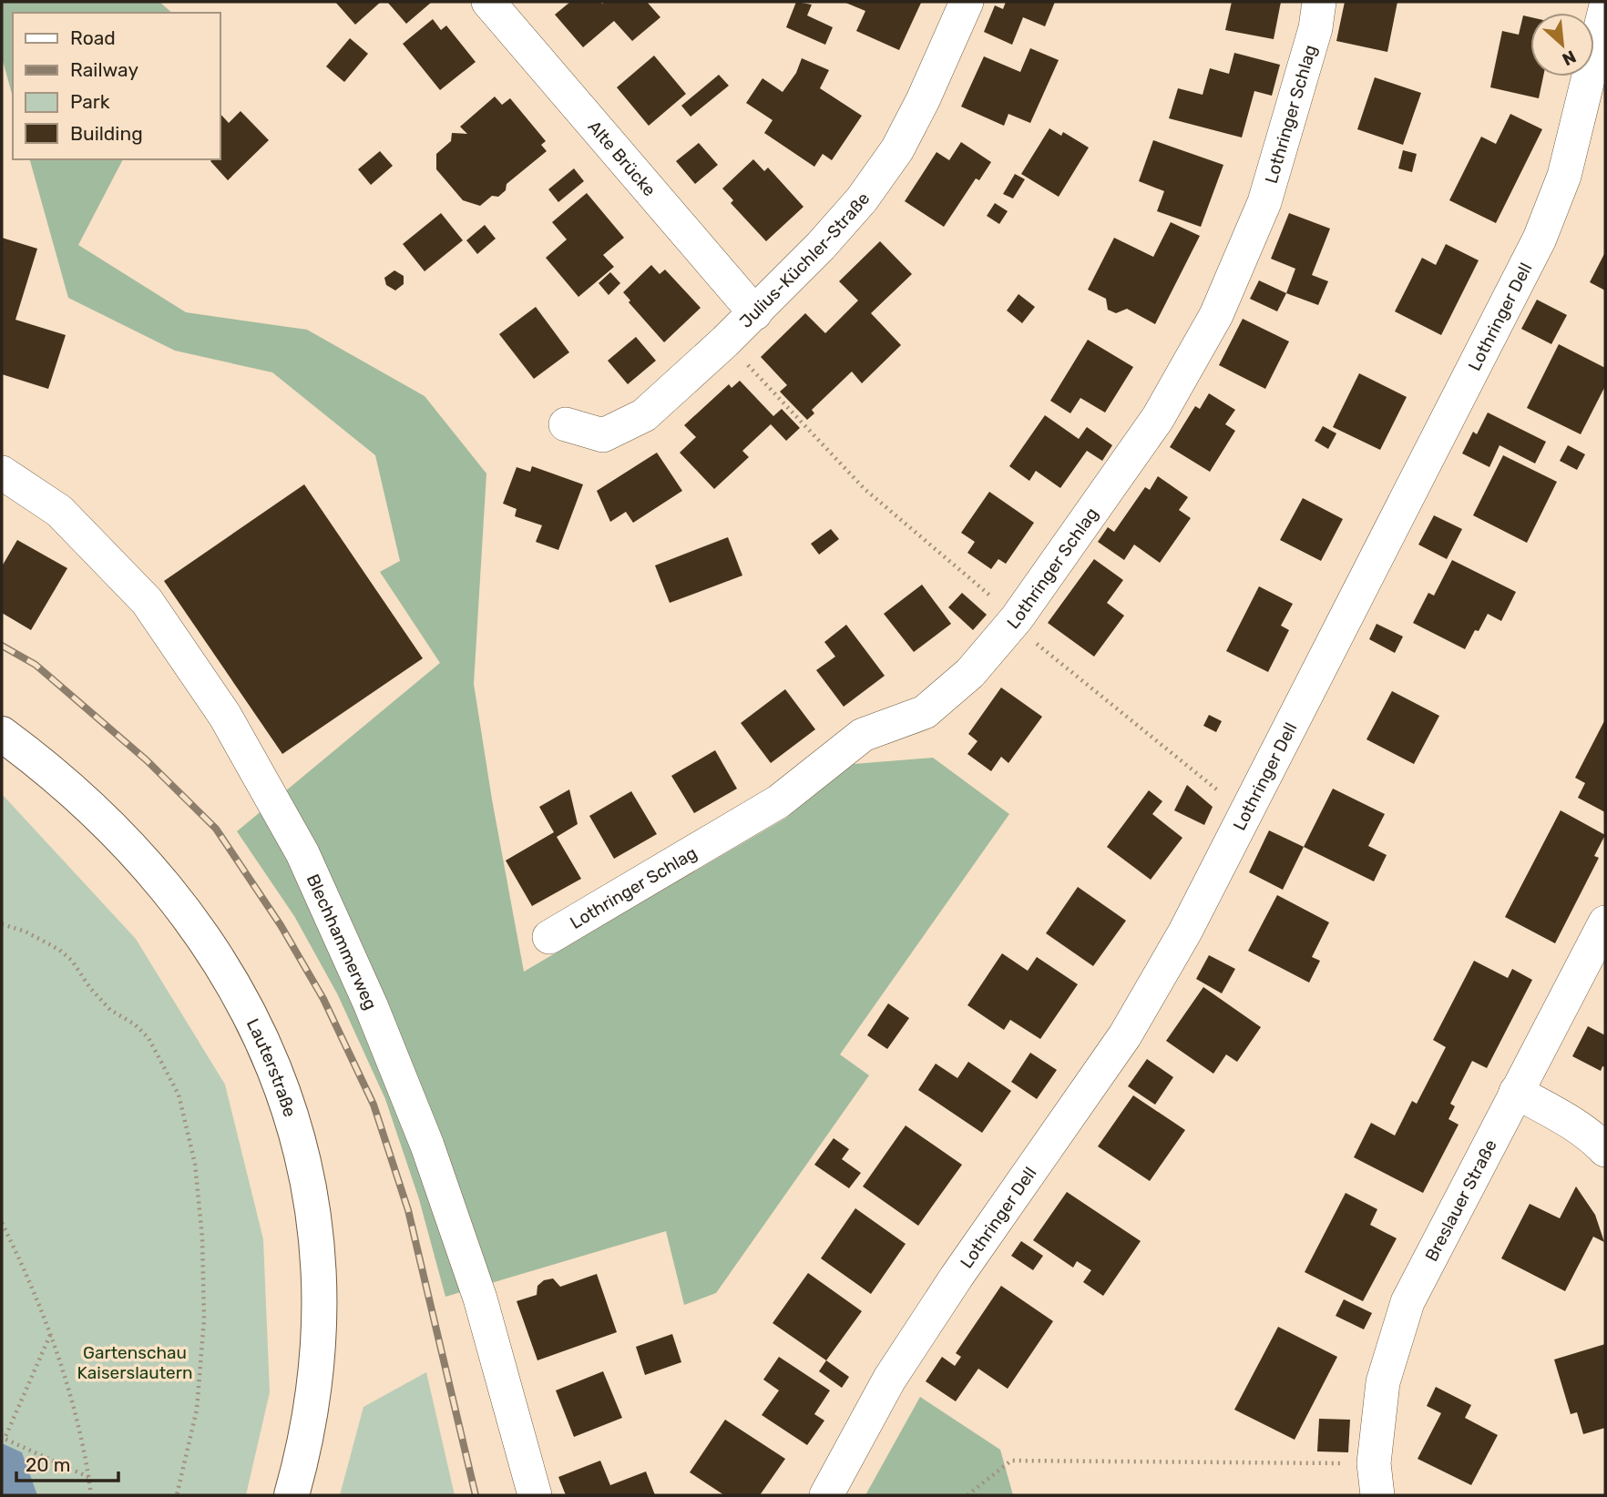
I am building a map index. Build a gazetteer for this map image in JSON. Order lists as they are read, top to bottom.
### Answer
{
  "streets": {
    "main road": ["Lauterstraße"],
    "street": [
      "Lothringer Schlag",
      "Alte Brücke",
      "Julius-Küchler-Straße",
      "Lothringer Dell",
      "Blechhammerweg",
      "Breslauer Straße"
    ]
  },
  "crossings": [
    ["Alte Brücke", "Julius-Küchler-Straße"]
  ],
  "parks": ["Gartenschau Kaiserslautern"],
  "legend": [
    "Road",
    "Railway",
    "Park",
    "Building"
  ],
  "scale_bar": "20 m",
  "north": "bottom right"
}
